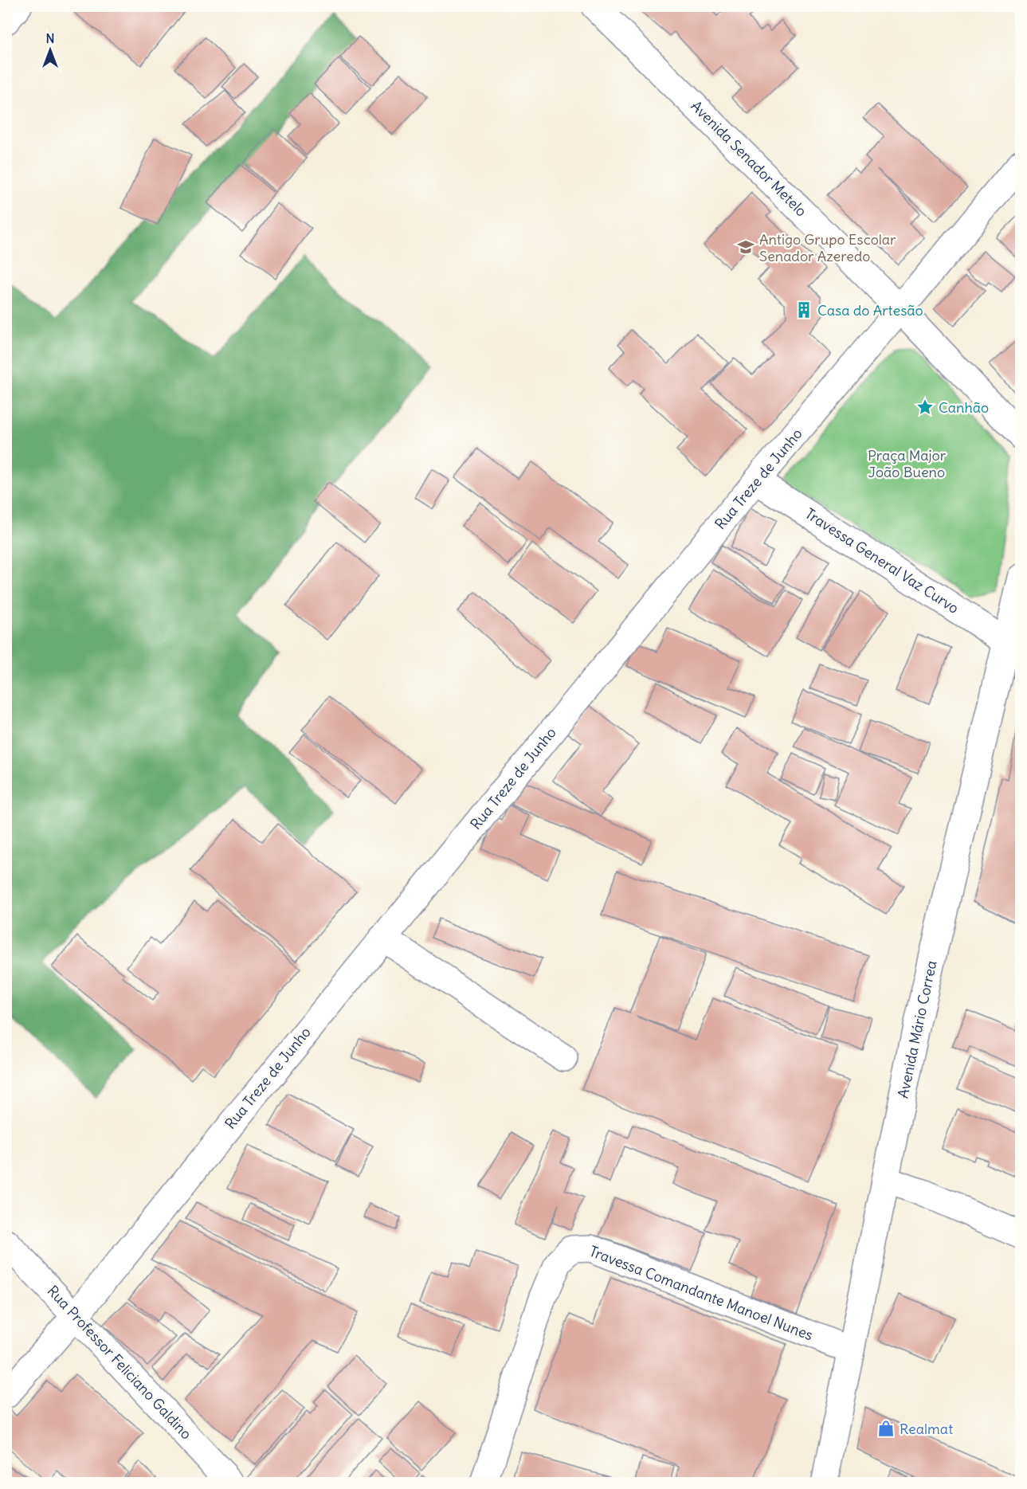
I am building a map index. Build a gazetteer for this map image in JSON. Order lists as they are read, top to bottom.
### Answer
{
  "streets": {
    "street": [
      "Avenida Senador Metelo",
      "Rua Treze de Junho",
      "Travessa General Vaz Curvo",
      "Avenida Mário Correa",
      "Travessa Comandante Manoel Nunes",
      "Rua Professor Feliciano Galdino"
    ]
  },
  "crossings": [
    ["Avenida Senador Metelo", "Rua Treze de Junho"],
    ["Rua Treze de Junho", "Travessa General Vaz Curvo"],
    ["Rua Treze de Junho", "Rua Professor Feliciano Galdino"],
    ["Travessa General Vaz Curvo", "Avenida Mário Correa"],
    ["Avenida Mário Correa", "Travessa Comandante Manoel Nunes"]
  ],
  "parks": ["Praça Major João Bueno"],
  "places": {
    "school or university": ["Antigo Grupo Escolar Senador Azeredo"],
    "building": ["Casa do Artesão"],
    "place": ["Canhão"],
    "shop": ["Realmat"]
  },
  "north": "top"
}
